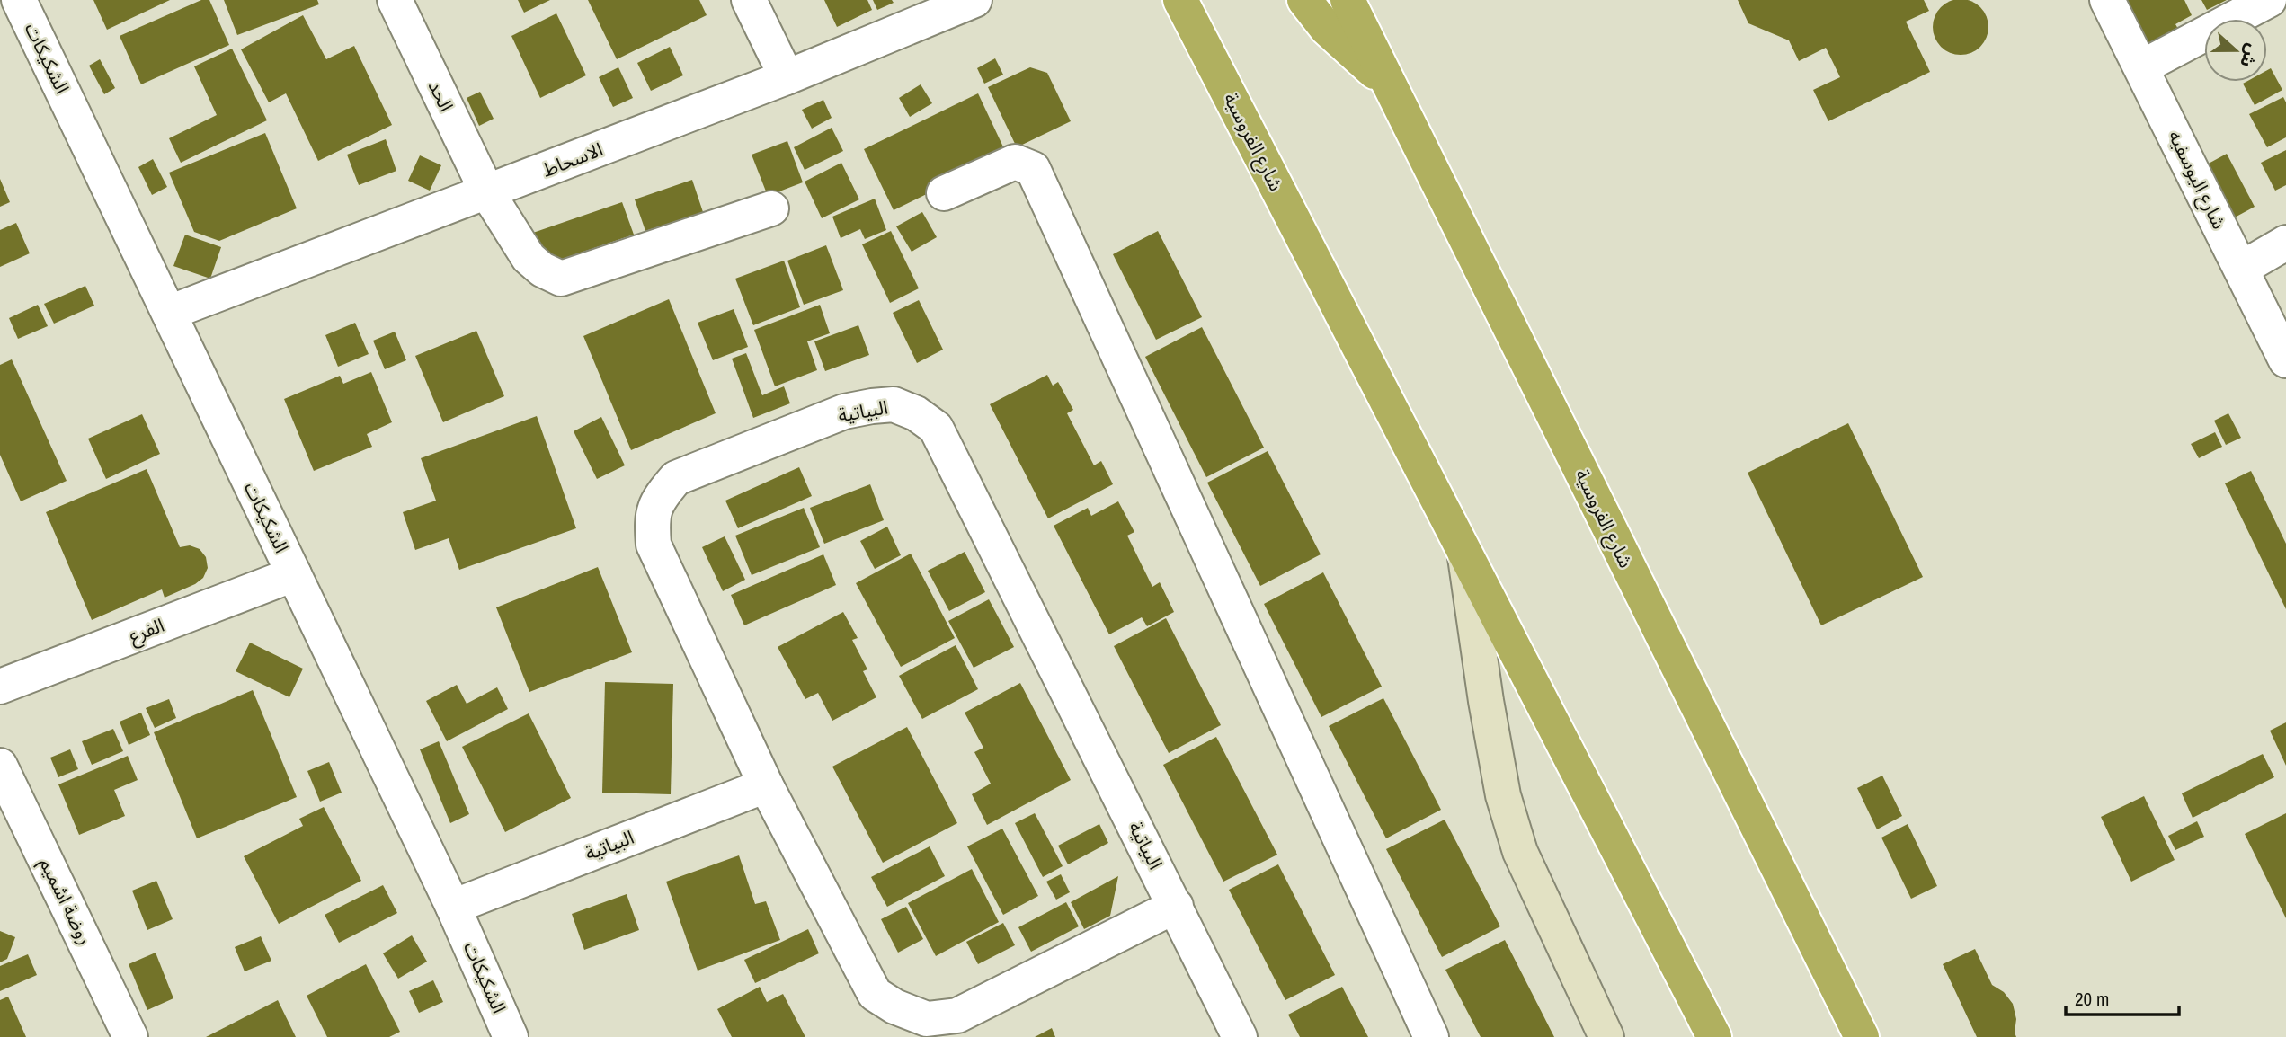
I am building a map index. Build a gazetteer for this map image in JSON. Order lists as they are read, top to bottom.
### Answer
{
  "streets": {
    "highway": ["شارع الفروسية"],
    "street": [
      "الشكيكات",
      "الحد",
      "الاسحاط",
      "شارع اليوسفيه",
      "البياتية",
      "الفرع",
      "روضة اشميم"
    ]
  },
  "crossings": [
    ["الشكيكات", "الاسحاط"],
    ["الشكيكات", "البياتية"],
    ["الشكيكات", "الفرع"],
    ["الحد", "الاسحاط"]
  ],
  "scale_bar": "20 m",
  "north": "right"
}
